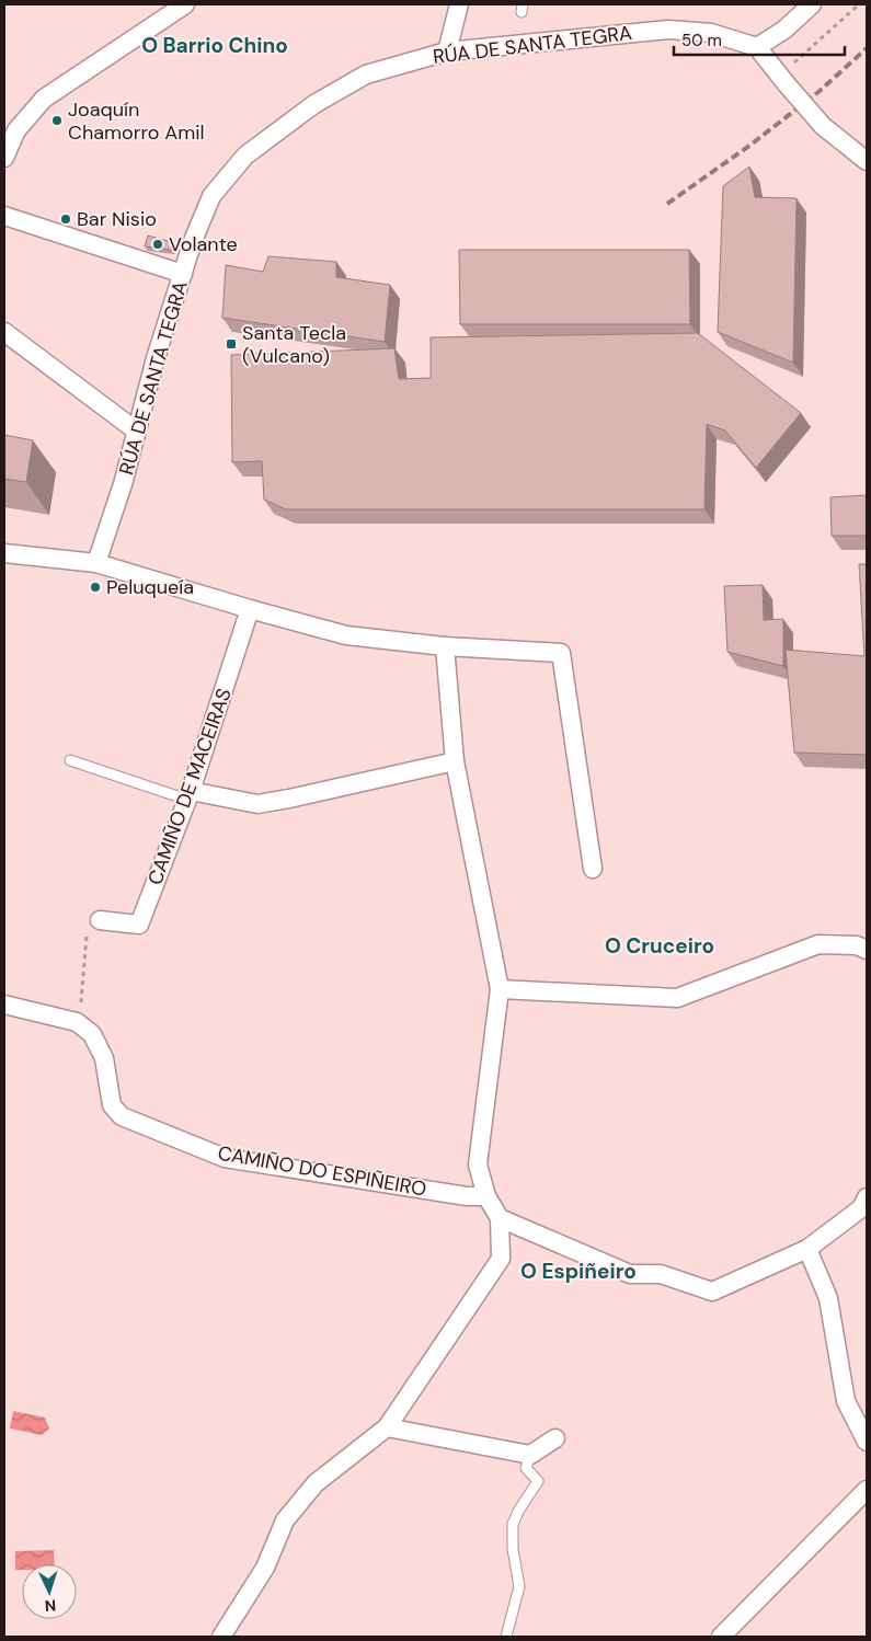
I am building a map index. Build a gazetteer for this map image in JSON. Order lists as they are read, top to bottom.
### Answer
{
  "streets": {
    "street": ["RÚA DE SANTA TEGRA", "CAMIÑO DE MACEIRAS", "CAMIÑO DO ESPIÑEIRO"]
  },
  "districts": ["O Barrio Chino", "O Cruceiro", "O Espiñeiro"],
  "places": {
    "other": [
      "Joaquín Chamorro Amil",
      "Bar Nisio",
      "Volante",
      "Peluqueía"
    ],
    "transit": ["Santa Tecla (Vulcano)"]
  },
  "scale_bar": "50 m",
  "north": "bottom"
}
